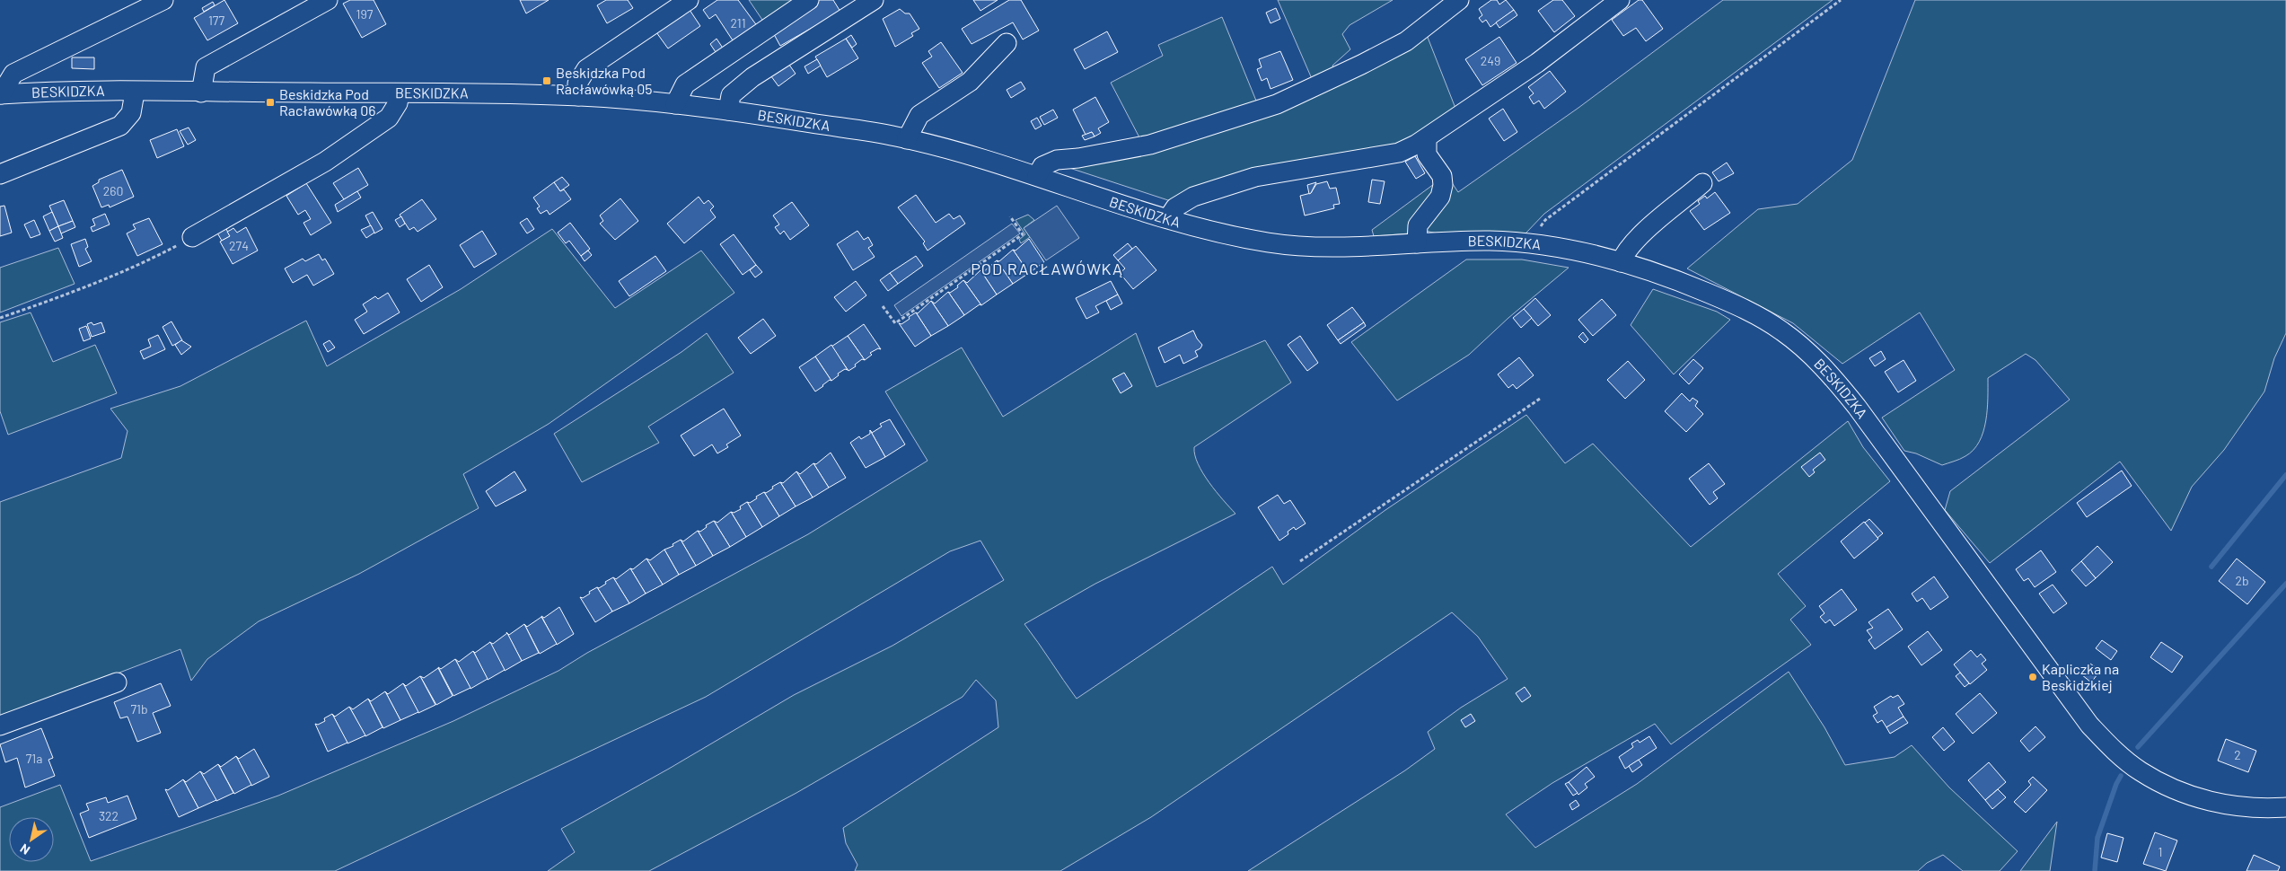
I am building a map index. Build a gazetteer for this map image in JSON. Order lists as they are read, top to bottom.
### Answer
{
  "streets": {
    "street": ["BESKIDZKA"]
  },
  "districts": ["POD RACŁAWÓWKĄ"],
  "places": {
    "transit": ["Beskidzka Pod Racławówką 05", "Beskidzka Pod Racławówką 06"],
    "other": ["Kapliczka na Beskidzkiej"]
  },
  "house_numbers": [
    "197",
    "177",
    "211",
    "249",
    "260",
    "274",
    "2b",
    "71b",
    "2",
    "71a",
    "322",
    "1"
  ],
  "north": "bottom left"
}
